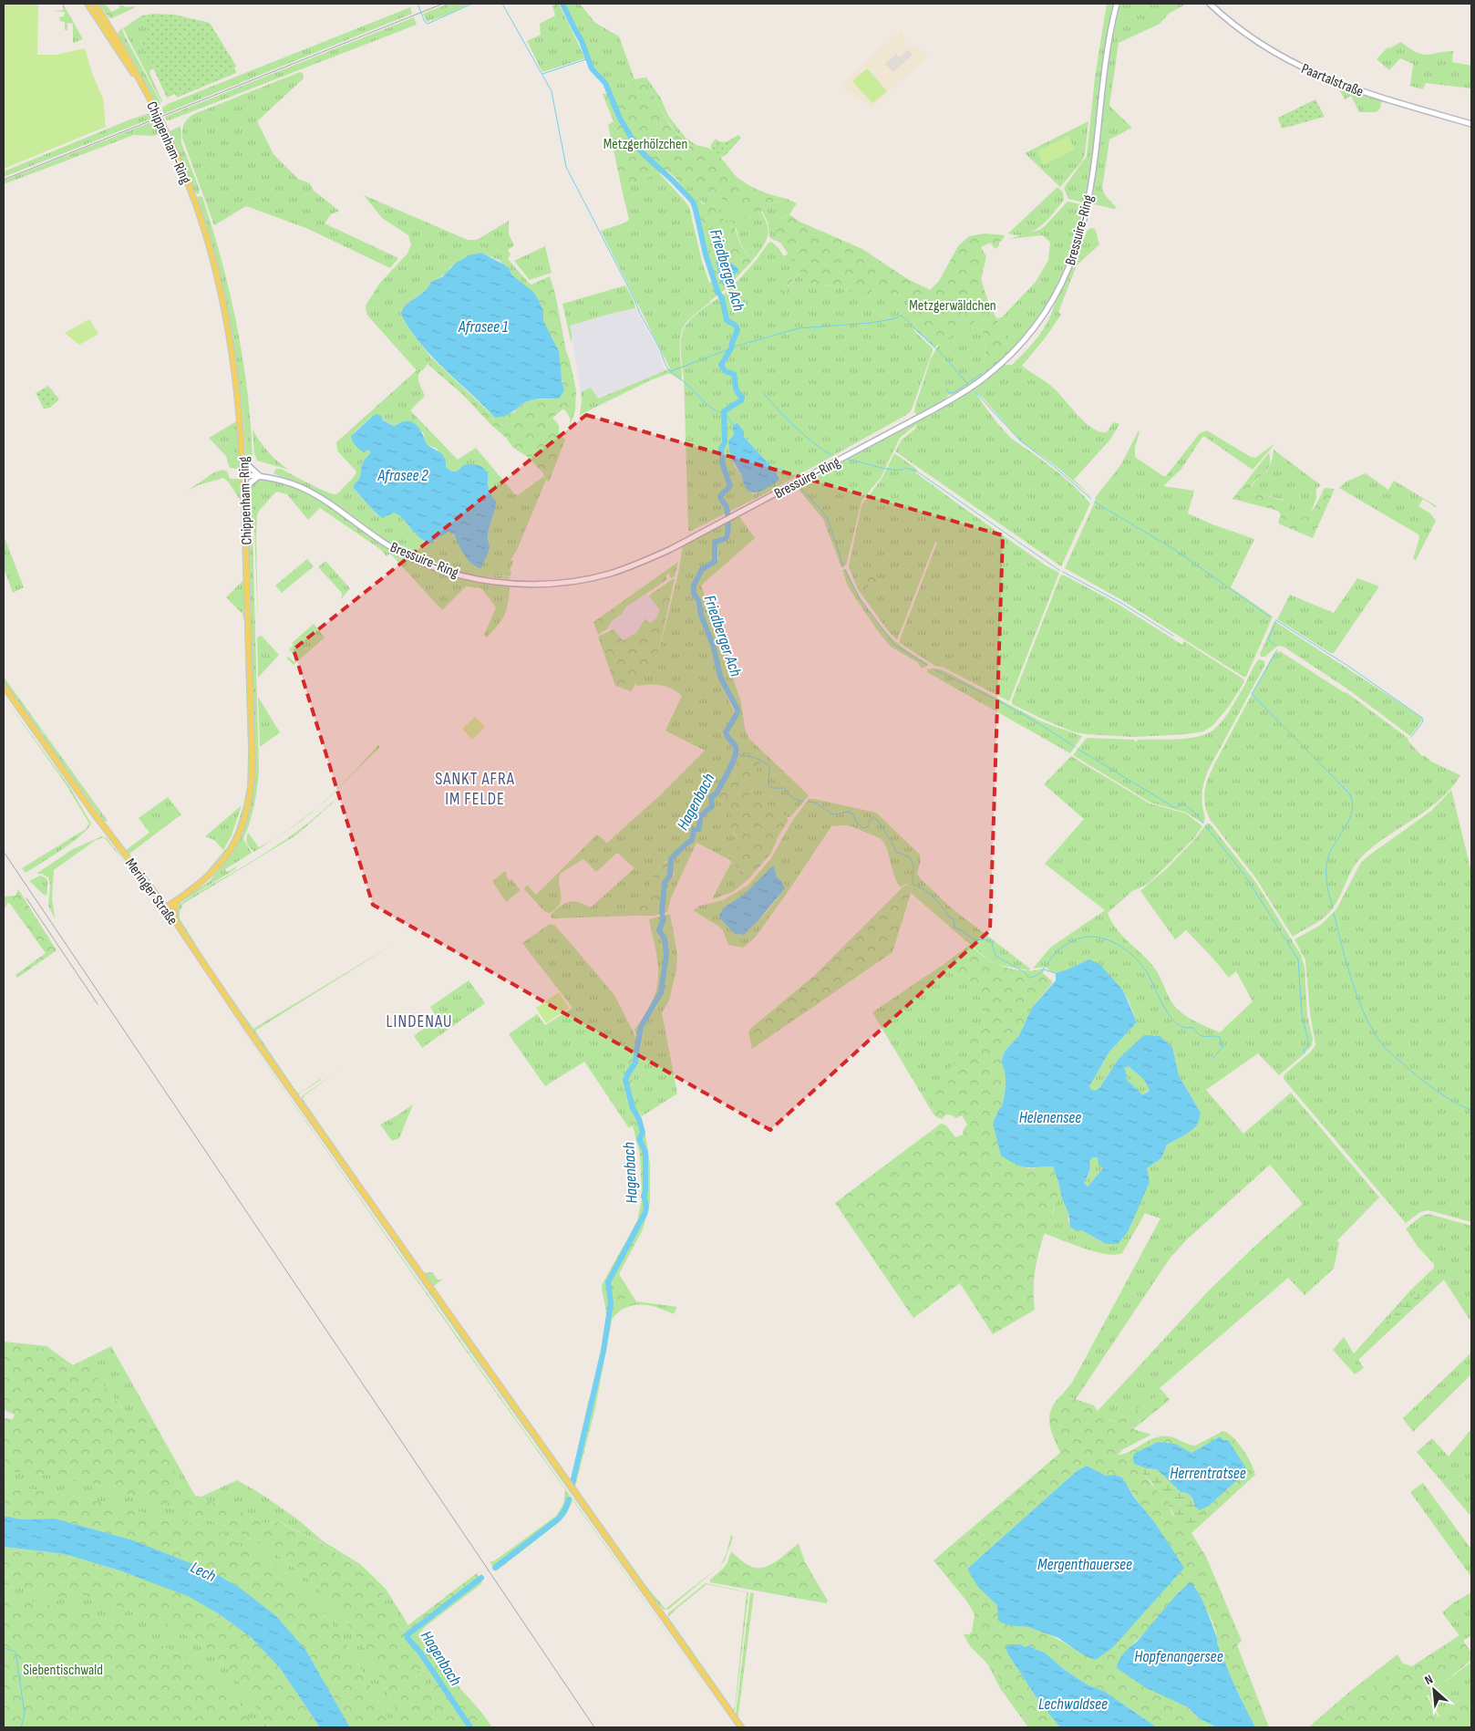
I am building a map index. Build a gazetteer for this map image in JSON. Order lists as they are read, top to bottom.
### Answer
{
  "streets": {
    "main road": [
      "Paartalstraße",
      "Chippenham-Ring",
      "Bressuire-Ring",
      "Meringer Straße"
    ]
  },
  "crossings": [
    ["Chippenham-Ring", "Bressuire-Ring"],
    ["Chippenham-Ring", "Meringer Straße"]
  ],
  "districts": ["SANKT AFRA IM FELDE", "LINDENAU"],
  "water": [
    "Friedberger Ach",
    "Afrasee 1",
    "Afrasee 2",
    "Hagenbach",
    "Helenensee",
    "Herrentratsee",
    "Mergenthauersee",
    "Lech",
    "Hopfenangersee",
    "Lechwaldsee"
  ],
  "parks": ["Metzgerhölzchen", "Metzgerwäldchen", "Siebentischwald"],
  "north": "top left"
}
